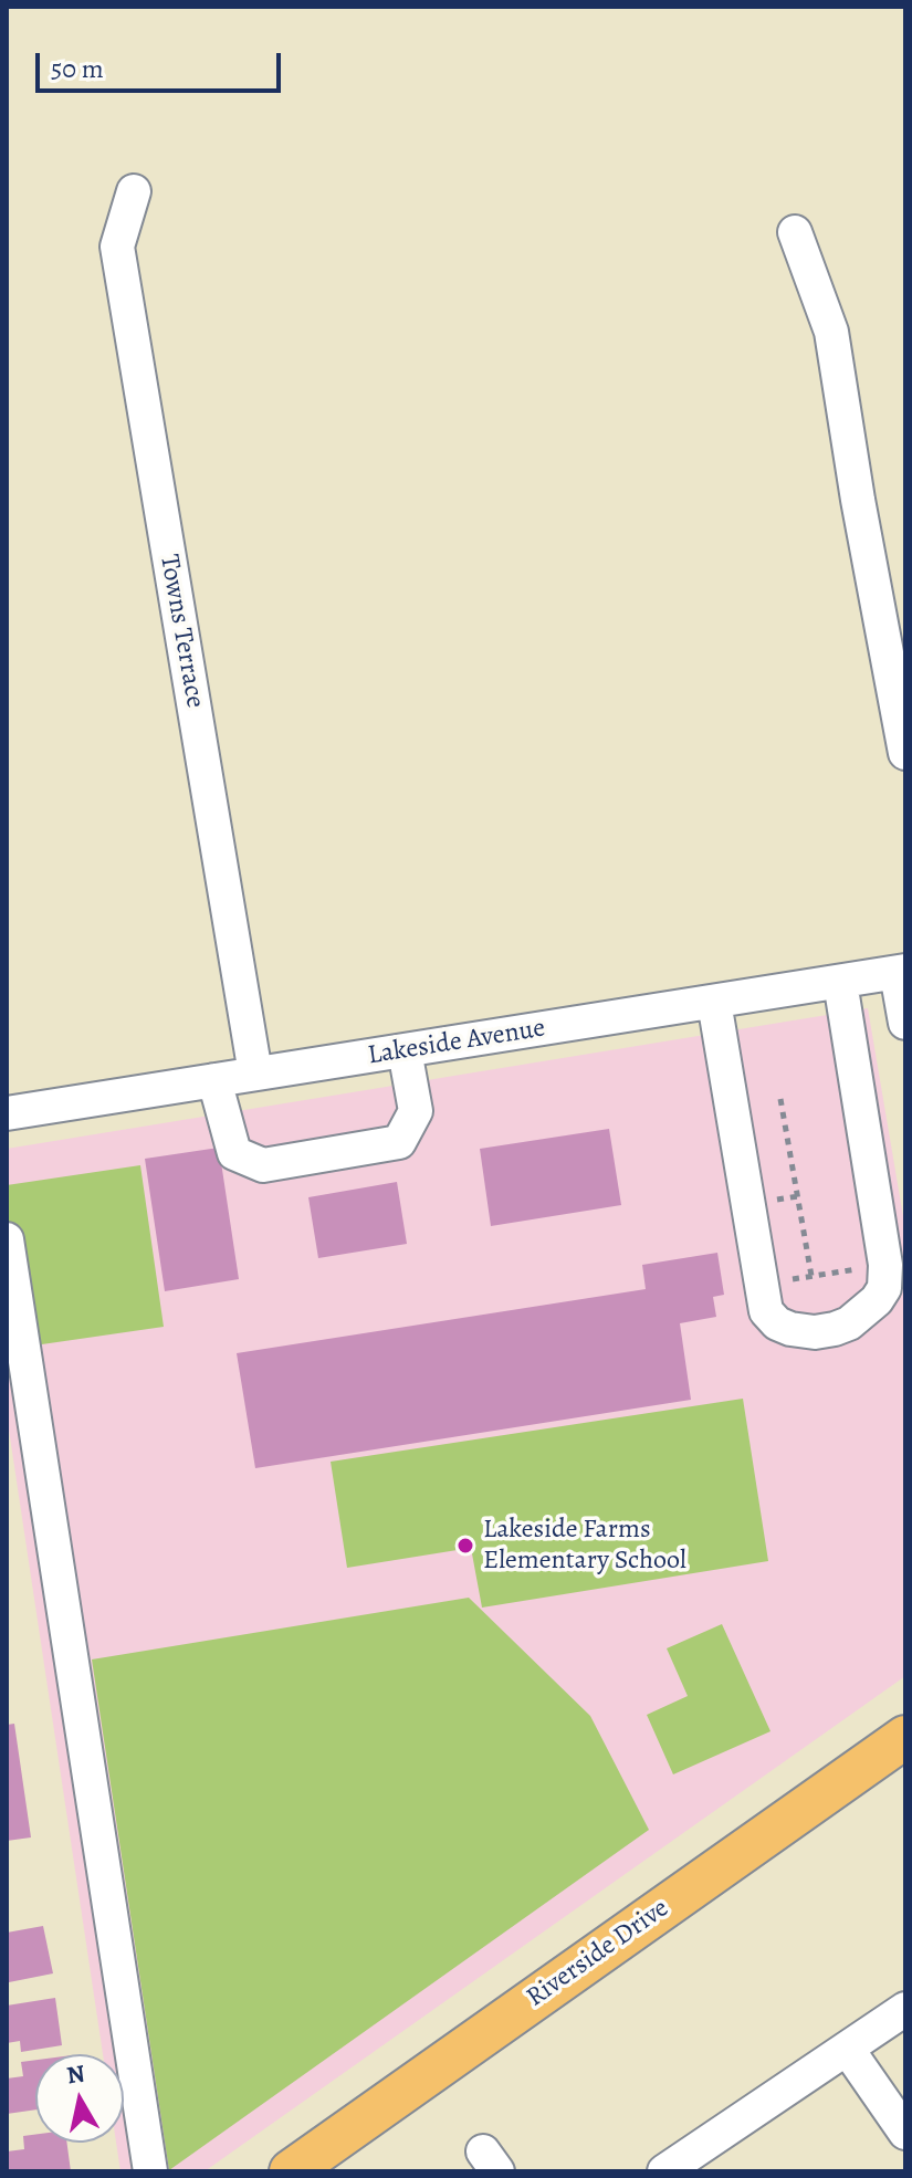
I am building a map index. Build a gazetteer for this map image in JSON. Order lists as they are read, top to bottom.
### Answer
{
  "streets": {
    "main road": ["Riverside Drive"],
    "street": ["Towns Terrace", "Lakeside Avenue"]
  },
  "crossings": [
    ["Towns Terrace", "Lakeside Avenue"]
  ],
  "places": ["Lakeside Farms Elementary School"],
  "scale_bar": "50 m",
  "north": "top"
}
